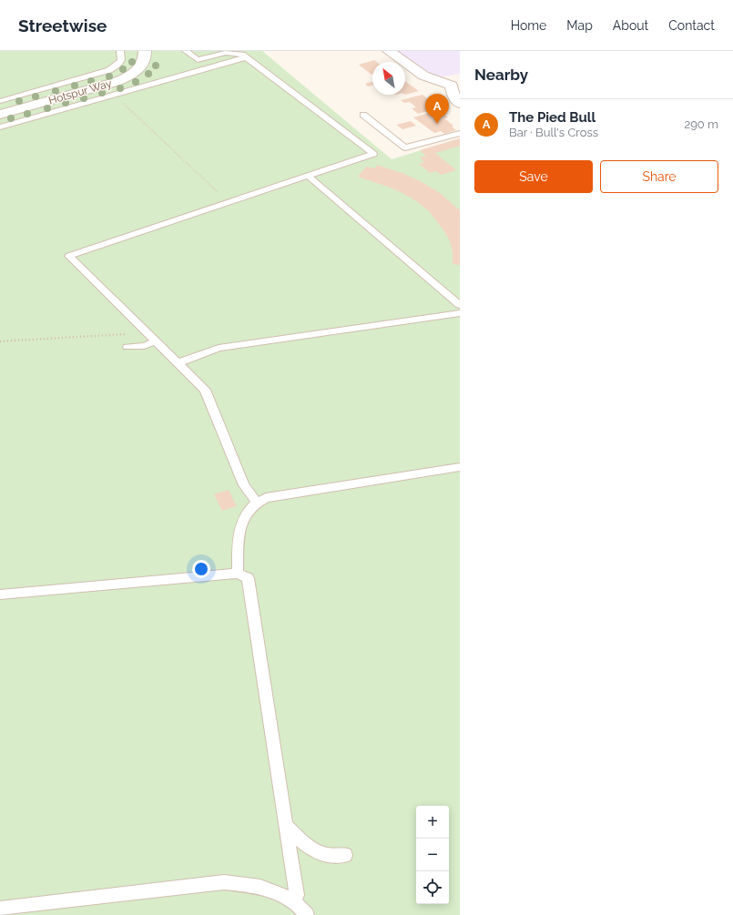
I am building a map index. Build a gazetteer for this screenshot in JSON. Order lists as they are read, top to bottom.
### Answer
{
  "streets": {
    "street": ["Hotspur Way"]
  },
  "north": "top left",
  "page": {
    "header": "Streetwise",
    "nav": [
      "Home",
      "Map",
      "About",
      "Contact"
    ],
    "heading": "Nearby",
    "pins": "A",
    "list": [
      {
        "mark": "A",
        "name": "The Pied Bull",
        "note": "Bar · Bull's Cross",
        "value": "290 m"
      }
    ],
    "buttons": ["Save", "Share"],
    "map_buttons": ["+", "−"]
  }
}
